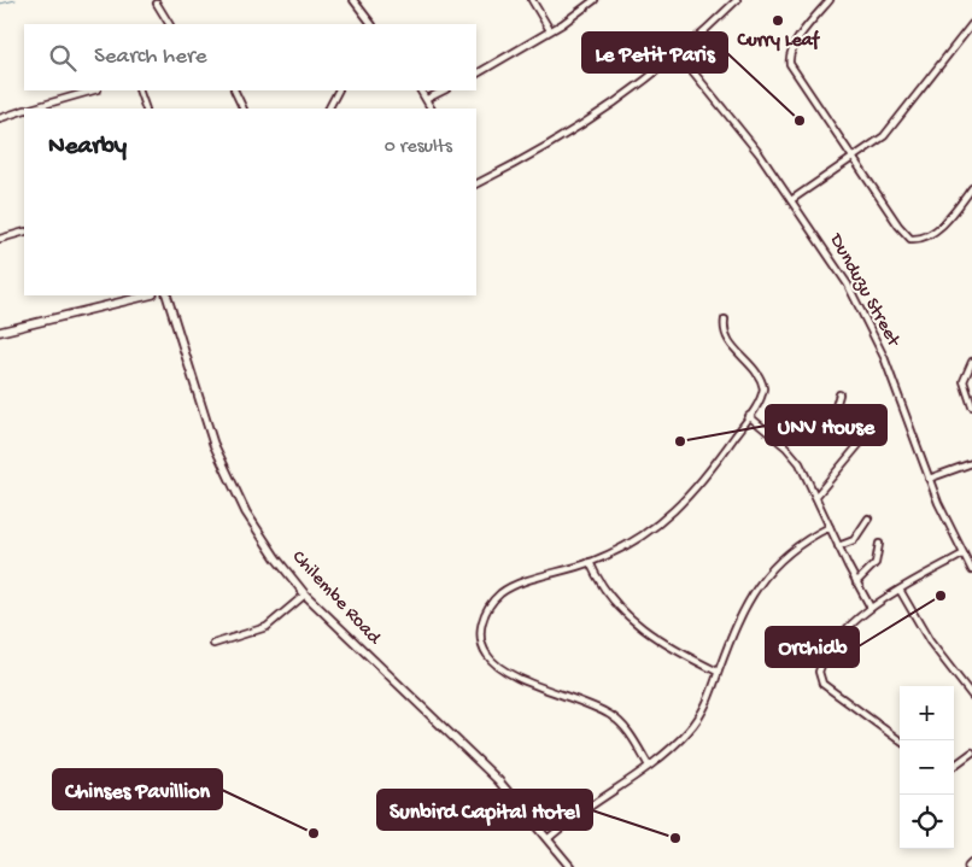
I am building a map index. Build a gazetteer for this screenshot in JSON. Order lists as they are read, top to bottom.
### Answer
{
  "streets": {
    "main road": ["Chilembe Road"],
    "street": ["Dunduzu Street"]
  },
  "places": [
    "Curry Leaf",
    "Le Petit Paris",
    "UNV House",
    "Orchidb",
    "Chinses Pavillion",
    "Sunbird Capital Hotel"
  ],
  "page": {
    "search": "Search here",
    "heading": ["Nearby", "0 results"],
    "map_buttons": ["+", "−"]
  }
}
